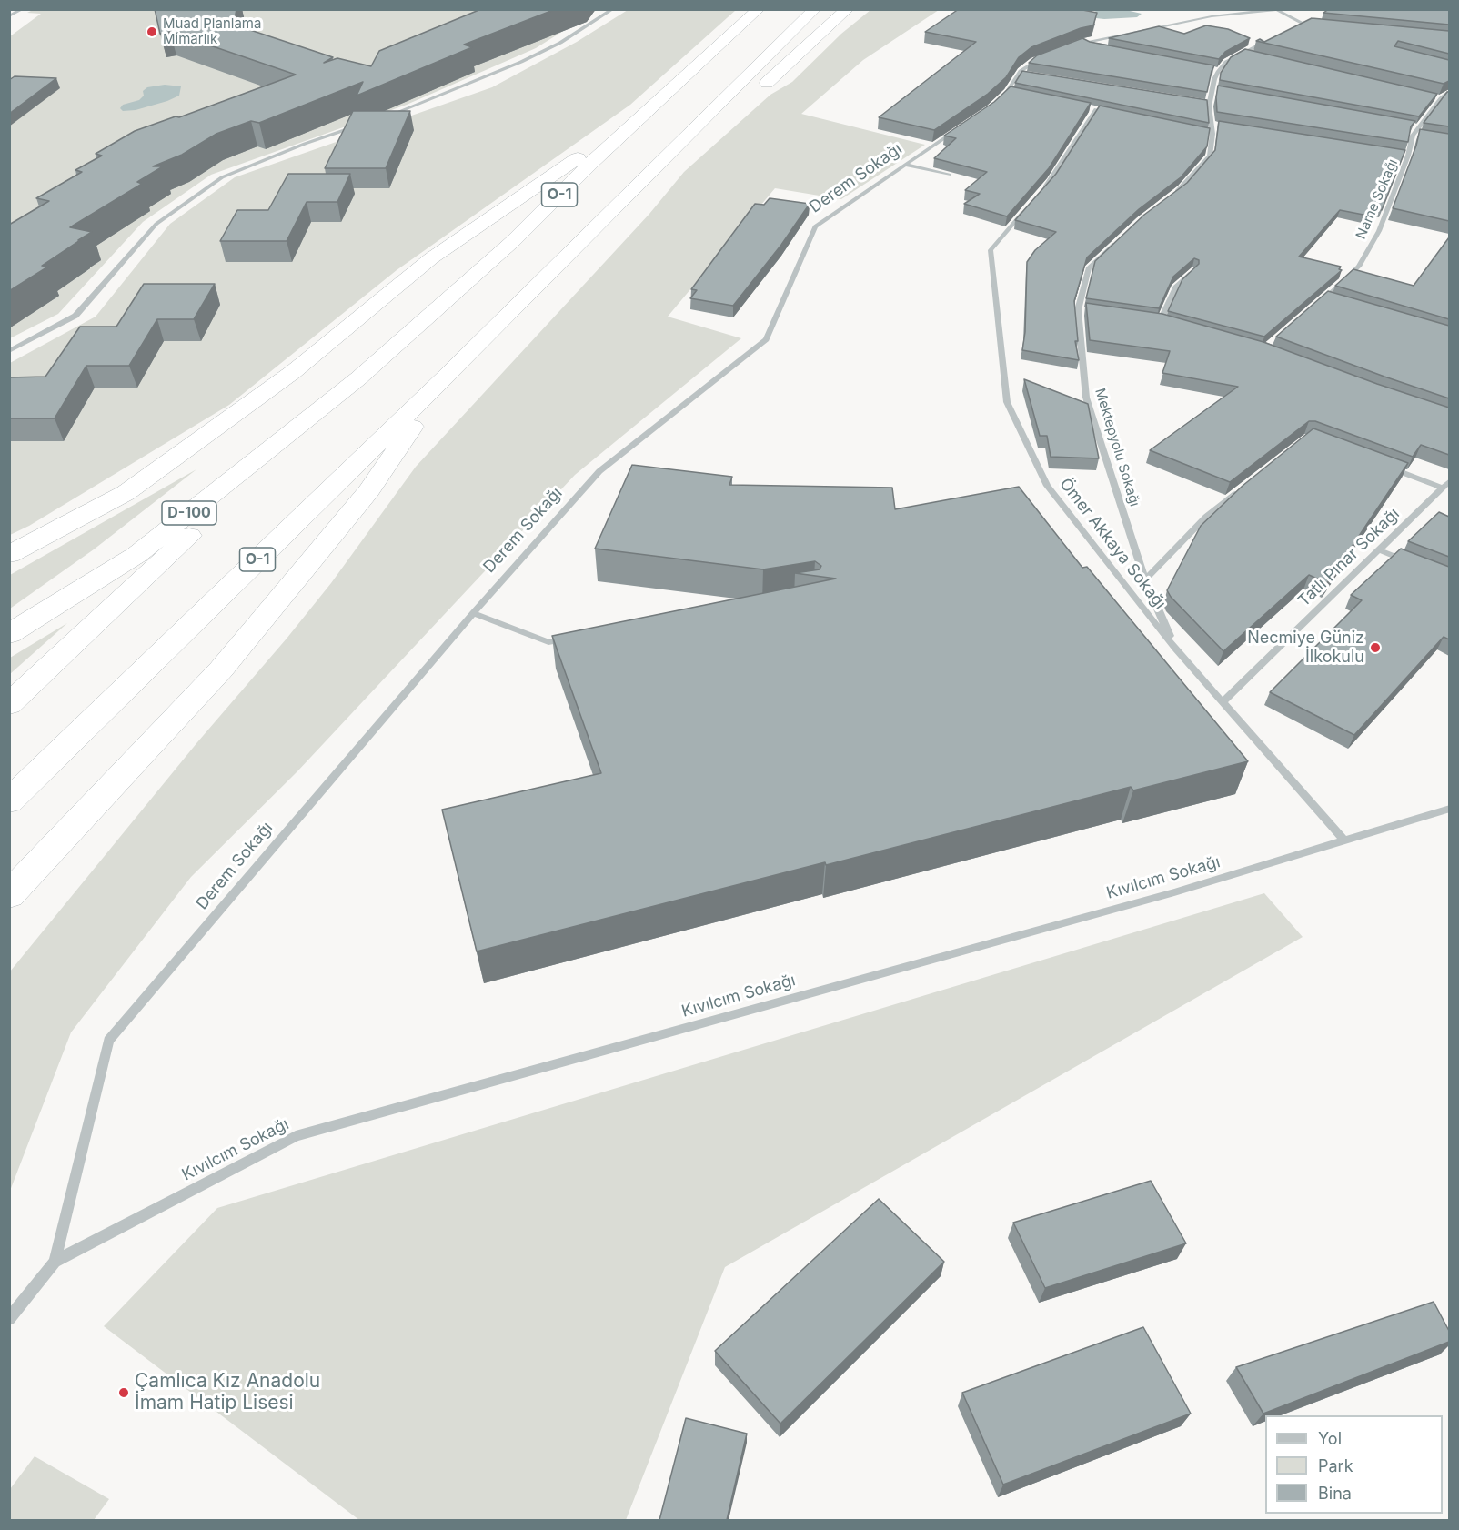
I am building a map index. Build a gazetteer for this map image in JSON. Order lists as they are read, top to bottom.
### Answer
{
  "streets": {
    "highway": ["O-1", "D-100"],
    "street": [
      "Derem Sokağı",
      "Name Sokağı",
      "Mektepyolu Sokağı",
      "Ömer Akkaya Sokağı",
      "Tatlı Pınar Sokağı",
      "Kıvılcım Sokağı"
    ]
  },
  "crossings": [
    ["Derem Sokağı", "Kıvılcım Sokağı"],
    ["O-1", "D-100"],
    ["Mektepyolu Sokağı", "Ömer Akkaya Sokağı"],
    ["Ömer Akkaya Sokağı", "Tatlı Pınar Sokağı"],
    ["Ömer Akkaya Sokağı", "Kıvılcım Sokağı"]
  ],
  "places": ["Muad Planlama Mimarlık", "Necmiye Güniz İlkokulu", "Çamlıca Kız Anadolu İmam Hatip Lisesi"],
  "legend": ["Yol", "Park", "Bina"]
}
